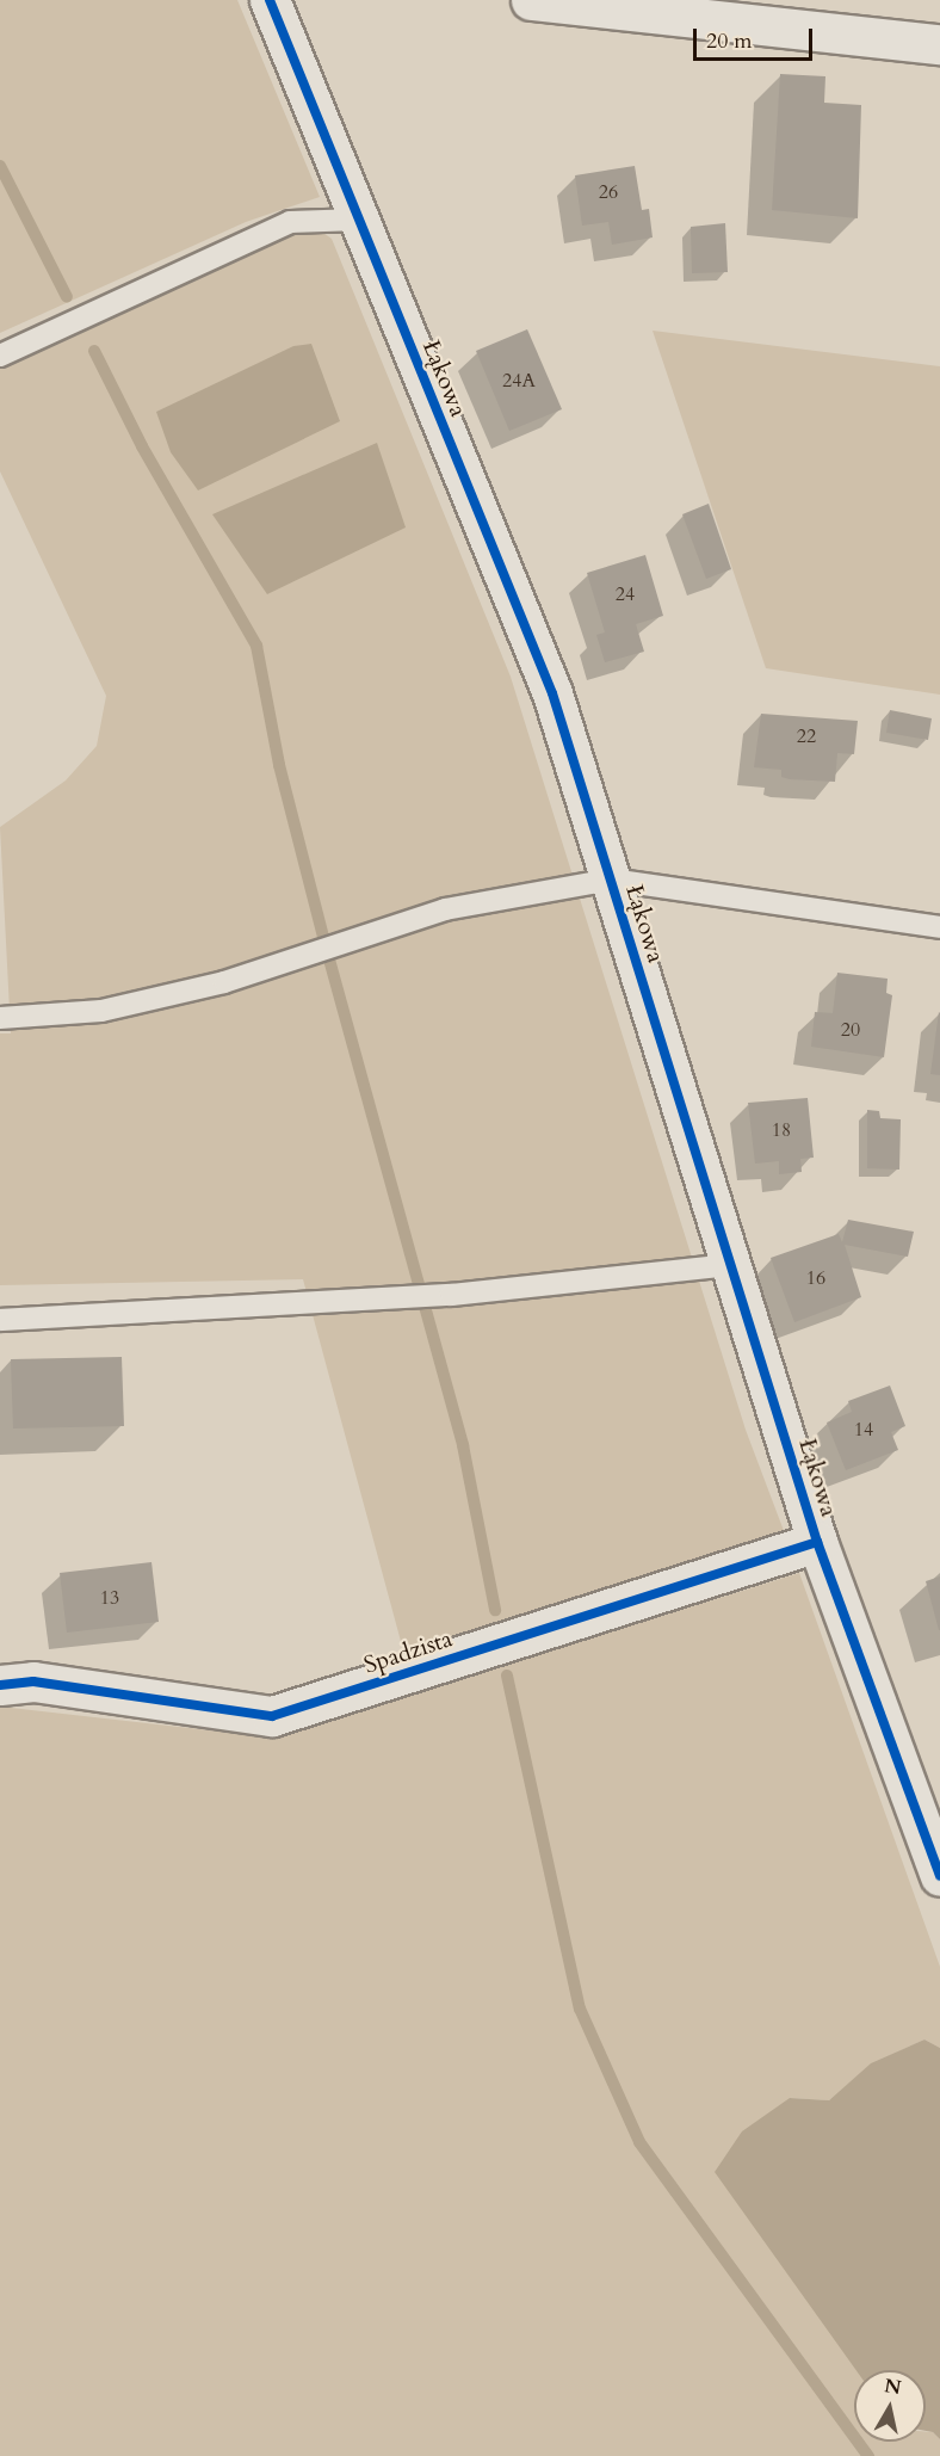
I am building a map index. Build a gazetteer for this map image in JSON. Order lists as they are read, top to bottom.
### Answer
{
  "streets": {
    "street": ["Łąkowa", "Spadzista"]
  },
  "crossings": [
    ["Łąkowa", "Spadzista"]
  ],
  "house_numbers": [
    "26",
    "24A",
    "24",
    "22",
    "20",
    "18",
    "16",
    "14",
    "13"
  ],
  "scale_bar": "20 m",
  "north": "top"
}
